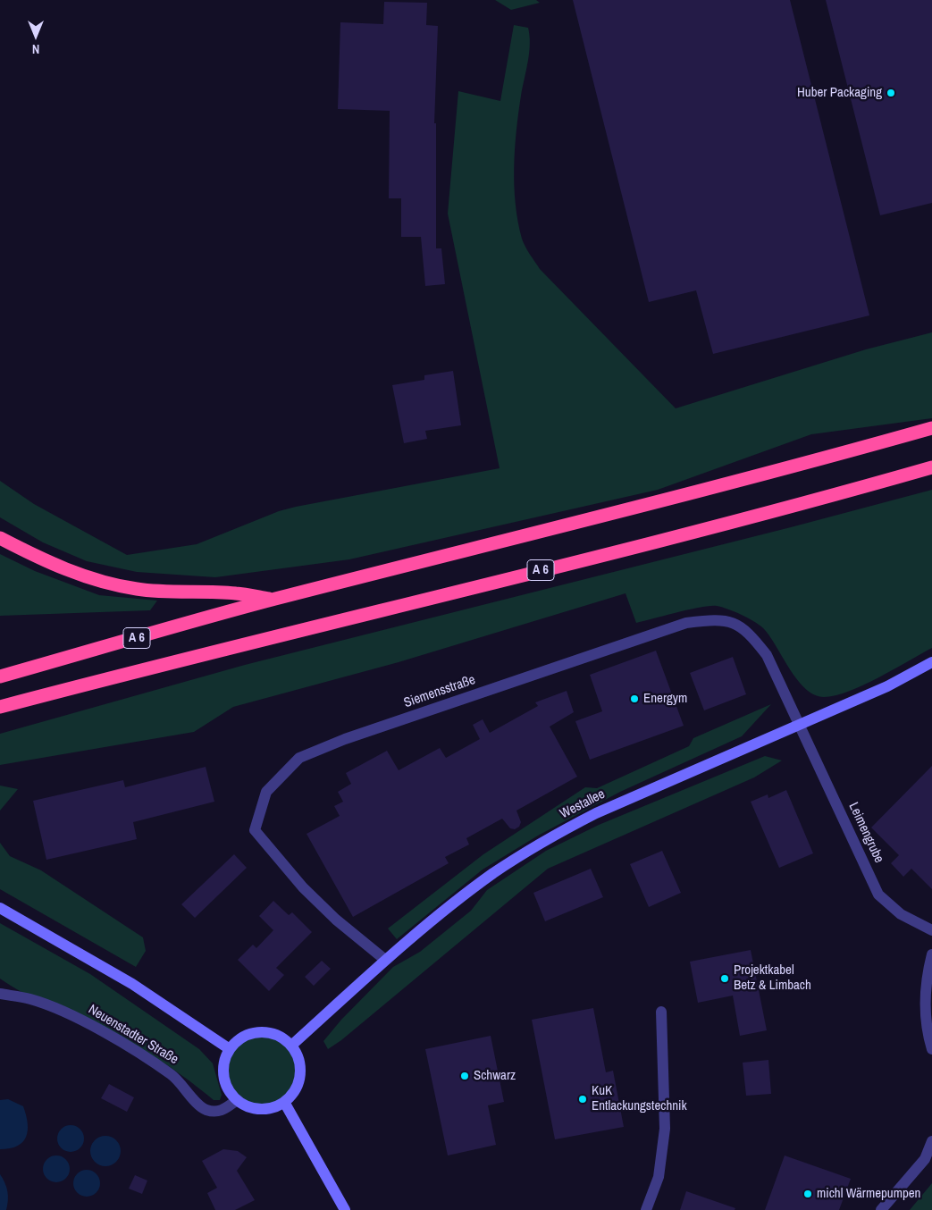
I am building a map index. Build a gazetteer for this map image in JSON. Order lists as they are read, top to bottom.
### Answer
{
  "streets": {
    "highway": ["A 6"],
    "main road": ["Westallee"],
    "street": ["Siemensstraße", "Leimengrube", "Neuenstadter Straße"]
  },
  "crossings": [
    ["Siemensstraße", "Westallee"],
    ["Siemensstraße", "Leimengrube"],
    ["Westallee", "Leimengrube"],
    ["Westallee", "Neuenstadter Straße"]
  ],
  "places": [
    "Huber Packaging",
    "Energym",
    "Projektkabel Betz & Limbach",
    "Schwarz",
    "KuK Entlackungstechnik",
    "michl Wärmepumpen"
  ],
  "north": "bottom"
}
